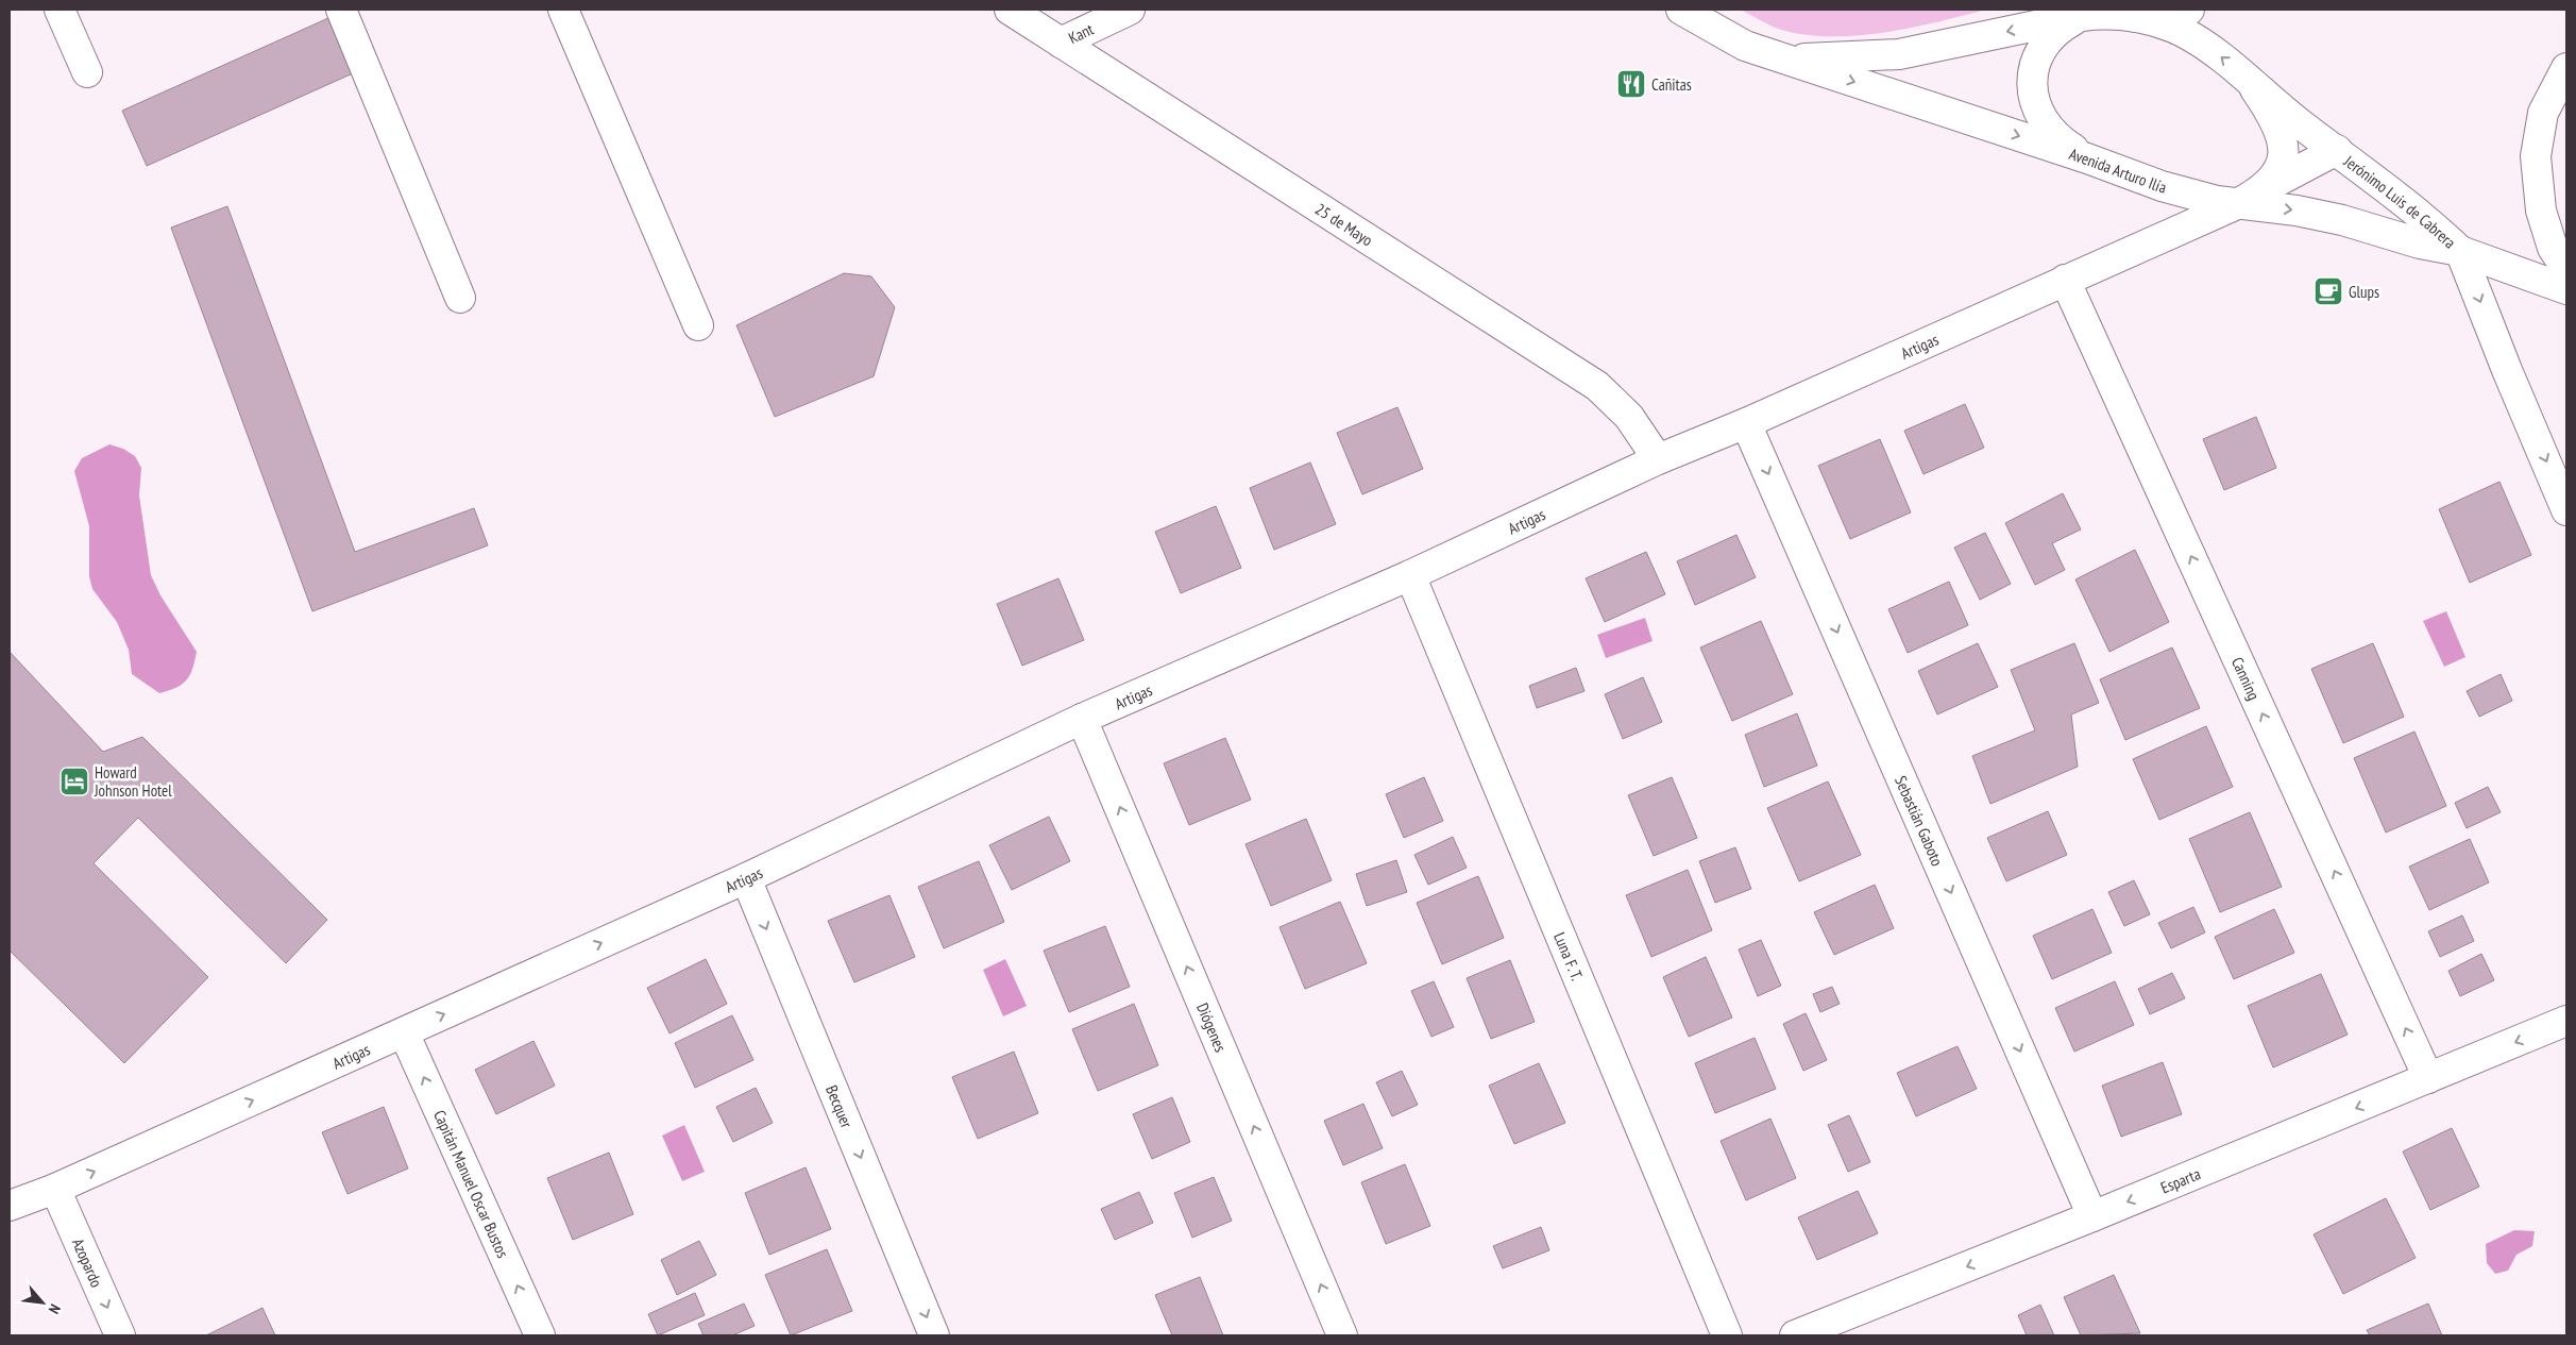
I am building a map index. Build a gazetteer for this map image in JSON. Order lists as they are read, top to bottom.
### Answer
{
  "streets": {
    "street": [
      "Kant",
      "Avenida Arturo Ilía",
      "Jerónimo Luis de Cabrera",
      "25 de Mayo",
      "Artigas",
      "Canning",
      "Sebastián Gaboto",
      "Luna F. T.",
      "Diógenes",
      "Becquer",
      "Esparta",
      "Capitán Manuel Oscar Bustos",
      "Azopardo"
    ]
  },
  "crossings": [
    ["Kant", "25 de Mayo"],
    ["Avenida Arturo Ilía", "Jerónimo Luis de Cabrera"],
    ["Avenida Arturo Ilía", "Artigas"],
    ["Jerónimo Luis de Cabrera", "Artigas"],
    ["25 de Mayo", "Artigas"],
    ["Artigas", "Canning"],
    ["Artigas", "Sebastián Gaboto"],
    ["Artigas", "Luna F. T."],
    ["Artigas", "Diógenes"],
    ["Artigas", "Becquer"],
    ["Artigas", "Capitán Manuel Oscar Bustos"],
    ["Artigas", "Azopardo"],
    ["Canning", "Esparta"],
    ["Sebastián Gaboto", "Esparta"]
  ],
  "one_way": [
    "Canning",
    "Sebastián Gaboto",
    "Diógenes",
    "Becquer",
    "Esparta",
    "Capitán Manuel Oscar Bustos",
    "Azopardo"
  ],
  "places": {
    "restaurant": ["Cañitas"],
    "cafe": ["Glups"],
    "hotel": ["Howard Johnson Hotel"]
  },
  "north": "bottom right"
}
